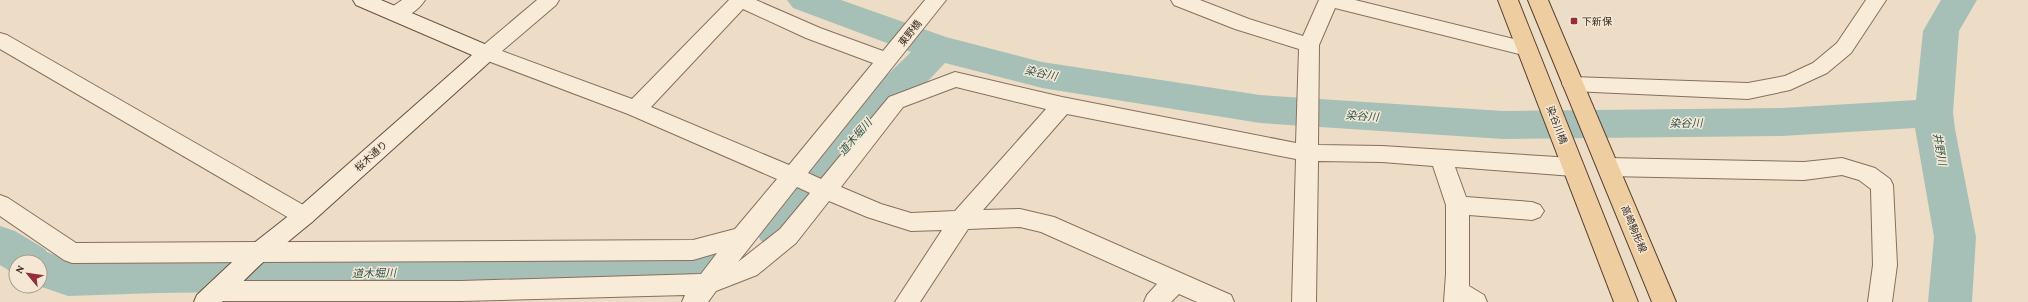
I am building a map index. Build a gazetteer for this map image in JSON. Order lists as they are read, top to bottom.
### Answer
{
  "streets": {
    "main road": ["染谷川橋", "高崎駒形線"],
    "street": ["東野橋", "桜木通り"]
  },
  "water": ["染谷川", "道木堀川", "井野川"],
  "places": {
    "transit": ["下新保"]
  },
  "north": "top left"
}
